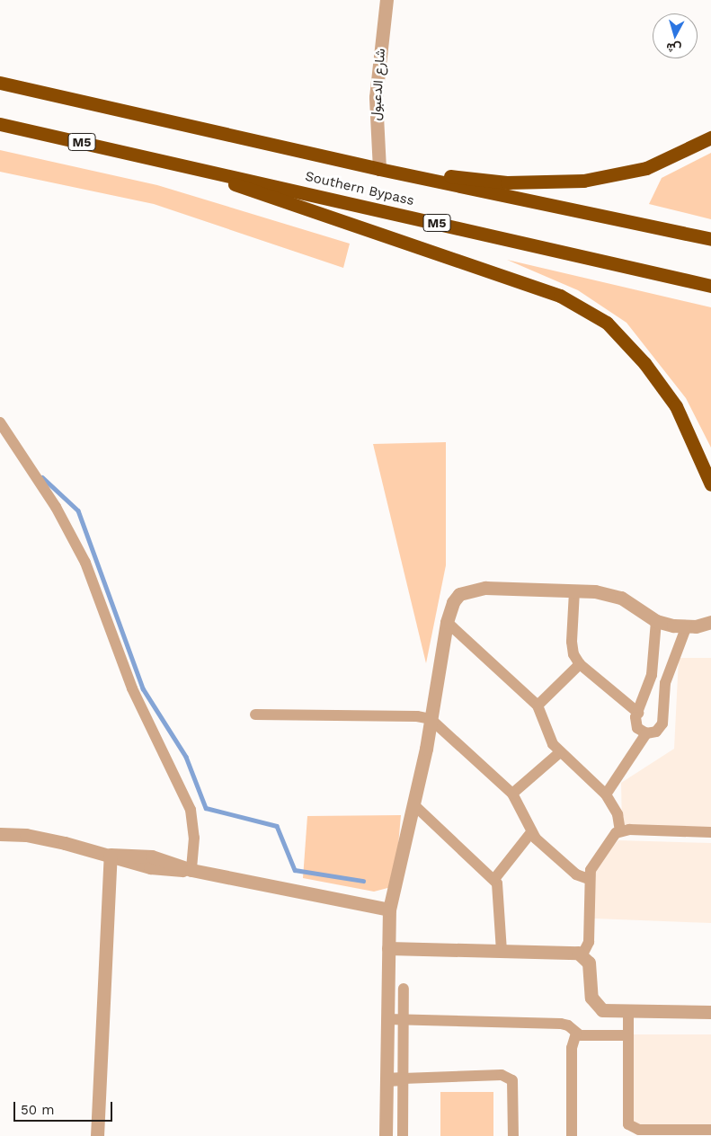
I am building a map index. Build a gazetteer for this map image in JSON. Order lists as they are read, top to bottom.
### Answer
{
  "streets": {
    "highway": ["M5", "Southern Bypass"],
    "street": ["شارع الدعبول"]
  },
  "crossings": [
    ["شارع الدعبول", "Southern Bypass"]
  ],
  "scale_bar": "50 m",
  "north": "bottom"
}
